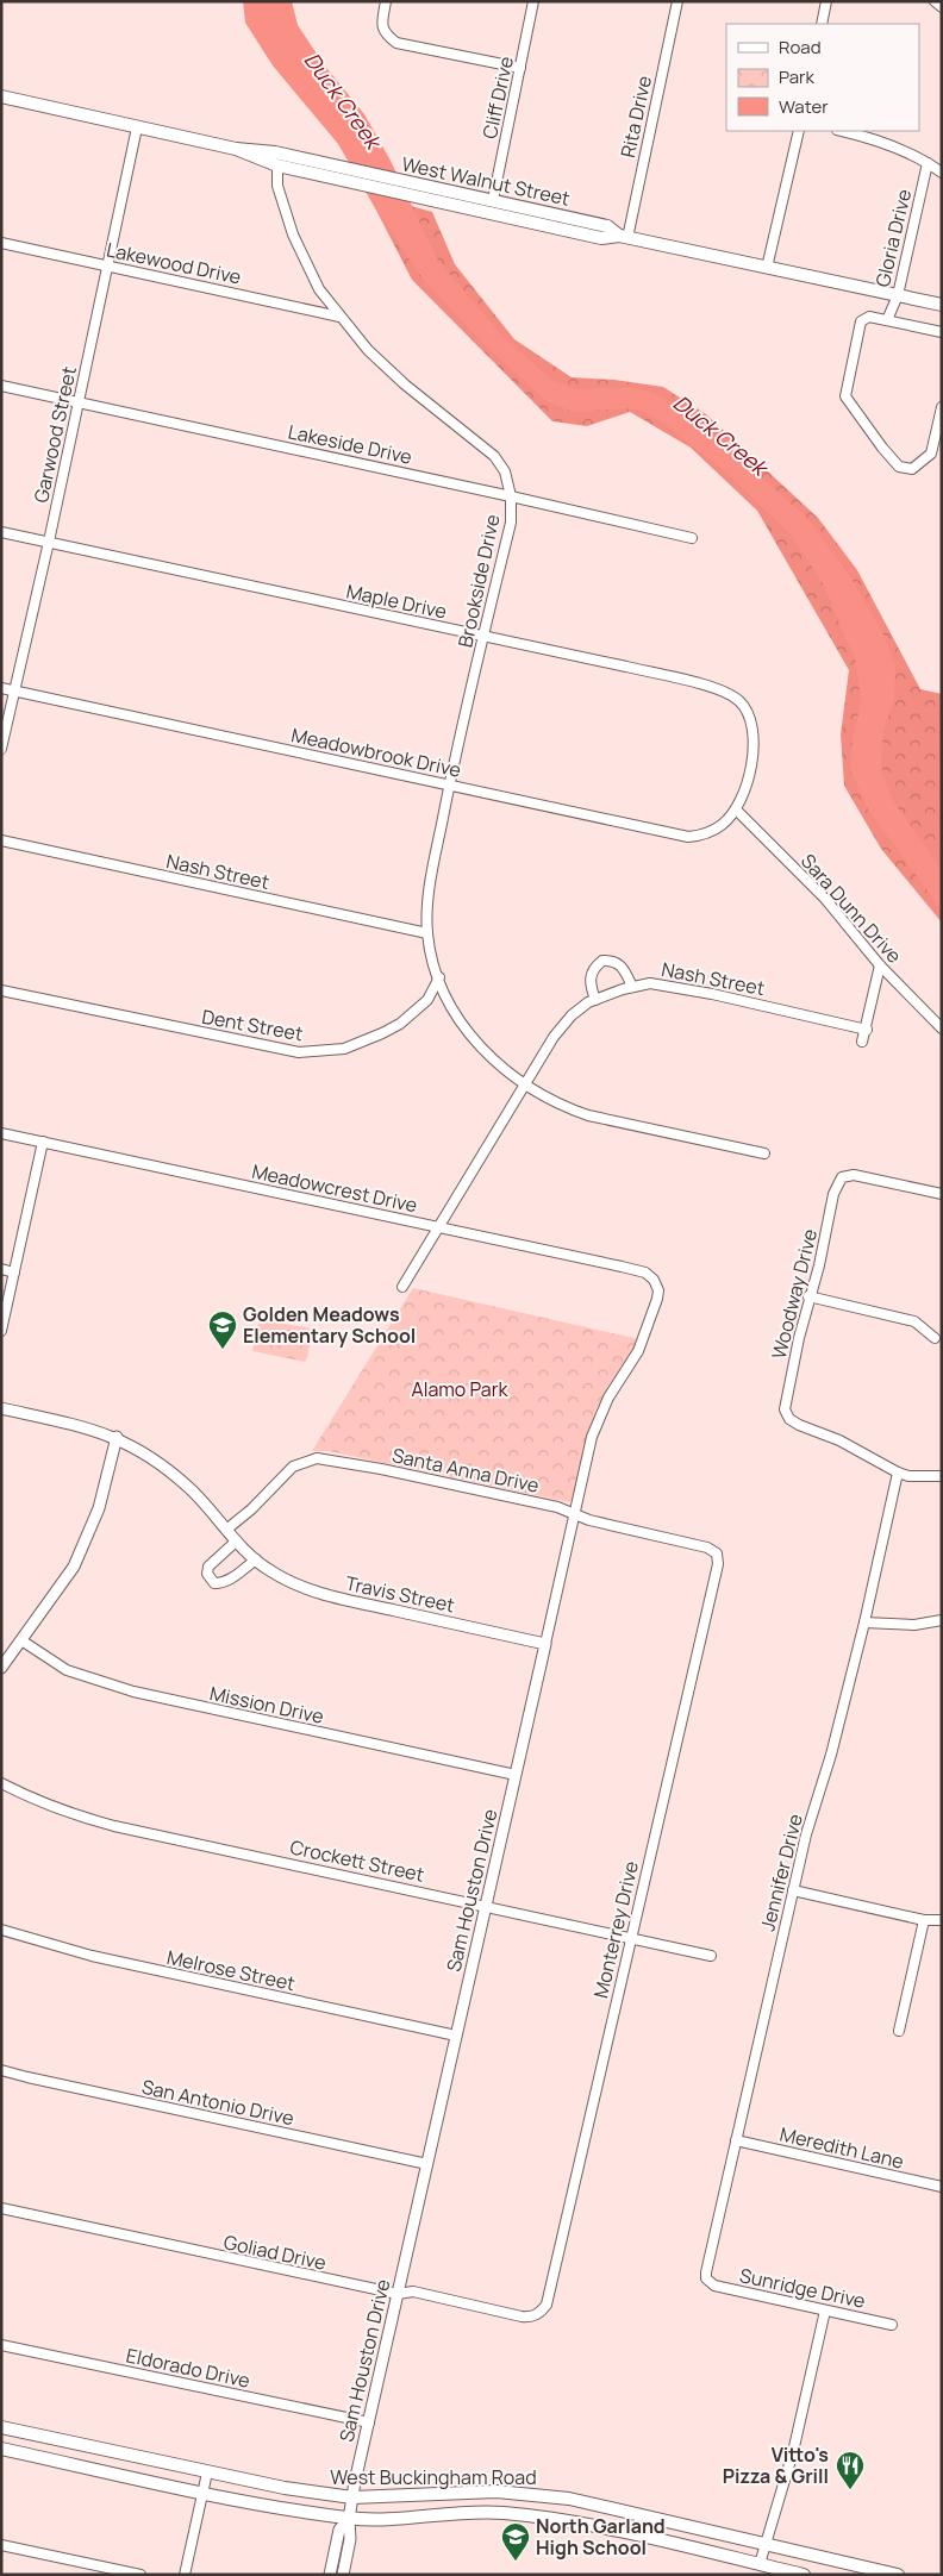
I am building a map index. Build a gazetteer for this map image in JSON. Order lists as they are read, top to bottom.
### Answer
{
  "streets": {
    "main road": ["West Walnut Street", "West Buckingham Road"],
    "street": [
      "Cliff Drive",
      "Rita Drive",
      "Gloria Drive",
      "Lakewood Drive",
      "Garwood Street",
      "Lakeside Drive",
      "Brookside Drive",
      "Maple Drive",
      "Meadowbrook Drive",
      "Nash Street",
      "Sara Dunn Drive",
      "Dent Street",
      "Meadowcrest Drive",
      "Woodway Drive",
      "Santa Anna Drive",
      "Travis Street",
      "Mission Drive",
      "Crockett Street",
      "Jennifer Drive",
      "Sam Houston Drive",
      "Monterrey Drive",
      "Melrose Street",
      "San Antonio Drive",
      "Meredith Lane",
      "Goliad Drive",
      "Sunridge Drive",
      "Eldorado Drive"
    ]
  },
  "crossings": [
    ["Cliff Drive", "West Walnut Street"],
    ["Rita Drive", "West Walnut Street"],
    ["West Walnut Street", "Gloria Drive"],
    ["West Walnut Street", "Garwood Street"],
    ["West Walnut Street", "Brookside Drive"],
    ["Lakewood Drive", "Garwood Street"],
    ["Lakewood Drive", "Brookside Drive"],
    ["Garwood Street", "Lakeside Drive"],
    ["Garwood Street", "Maple Drive"],
    ["Garwood Street", "Meadowbrook Drive"],
    ["Lakeside Drive", "Brookside Drive"],
    ["Brookside Drive", "Maple Drive"],
    ["Brookside Drive", "Meadowbrook Drive"],
    ["Brookside Drive", "Nash Street"],
    ["Brookside Drive", "Dent Street"],
    ["Maple Drive", "Meadowbrook Drive"],
    ["Maple Drive", "Sara Dunn Drive"],
    ["Meadowbrook Drive", "Sara Dunn Drive"],
    ["Meadowcrest Drive", "Sam Houston Drive"],
    ["Woodway Drive", "Jennifer Drive"],
    ["Santa Anna Drive", "Travis Street"],
    ["Santa Anna Drive", "Sam Houston Drive"],
    ["Santa Anna Drive", "Monterrey Drive"],
    ["Travis Street", "Sam Houston Drive"],
    ["Mission Drive", "Sam Houston Drive"],
    ["Crockett Street", "Sam Houston Drive"],
    ["Crockett Street", "Monterrey Drive"],
    ["Jennifer Drive", "Meredith Lane"],
    ["Jennifer Drive", "Sunridge Drive"],
    ["Sam Houston Drive", "Melrose Street"],
    ["Sam Houston Drive", "San Antonio Drive"],
    ["Sam Houston Drive", "Goliad Drive"],
    ["Sam Houston Drive", "Eldorado Drive"],
    ["Sam Houston Drive", "West Buckingham Road"],
    ["Monterrey Drive", "Goliad Drive"]
  ],
  "water": ["Duck Creek"],
  "parks": ["Alamo Park"],
  "places": {
    "school or university": ["Golden Meadows Elementary School", "North Garland High School"],
    "restaurant": ["Vitto's Pizza & Grill"]
  },
  "legend": ["Road", "Park", "Water"]
}
